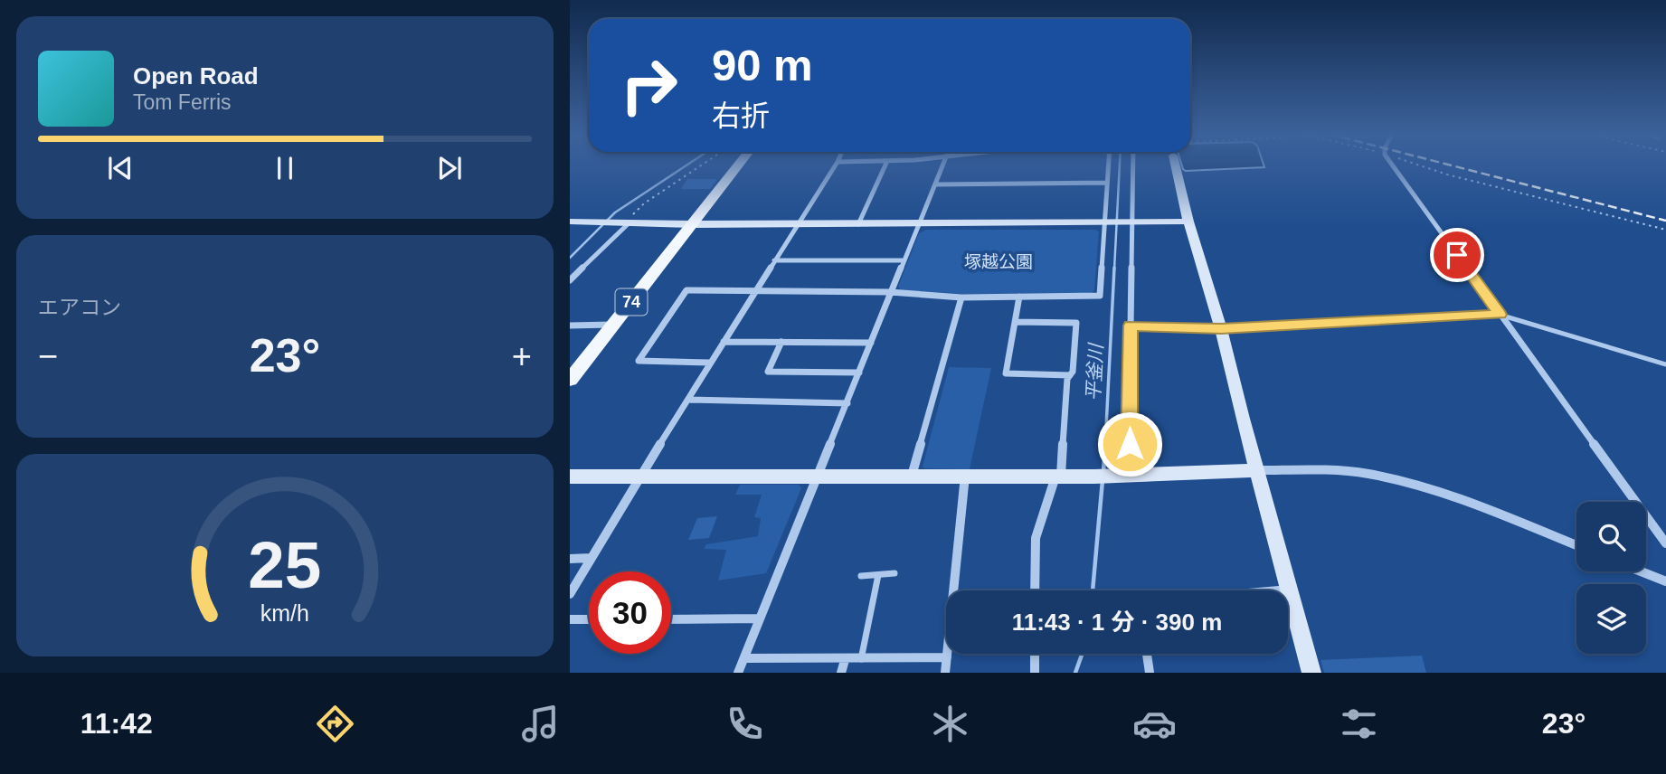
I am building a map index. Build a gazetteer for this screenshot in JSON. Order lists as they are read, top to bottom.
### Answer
{
  "streets": {
    "main road": ["74"]
  },
  "water": ["平釜川"],
  "parks": ["塚越公園"],
  "page": {
    "turn": ["90 m", "右折"],
    "song": ["Open Road", "Tom Ferris"],
    "tile": "エアコン",
    "heat": ["−", "23°", "+"],
    "limit": "30",
    "trip": "11:43 · 1 分 · 390 m",
    "tabs": ["11:42", "23°"],
    "gauge": ["25", "km/h"]
  }
}
